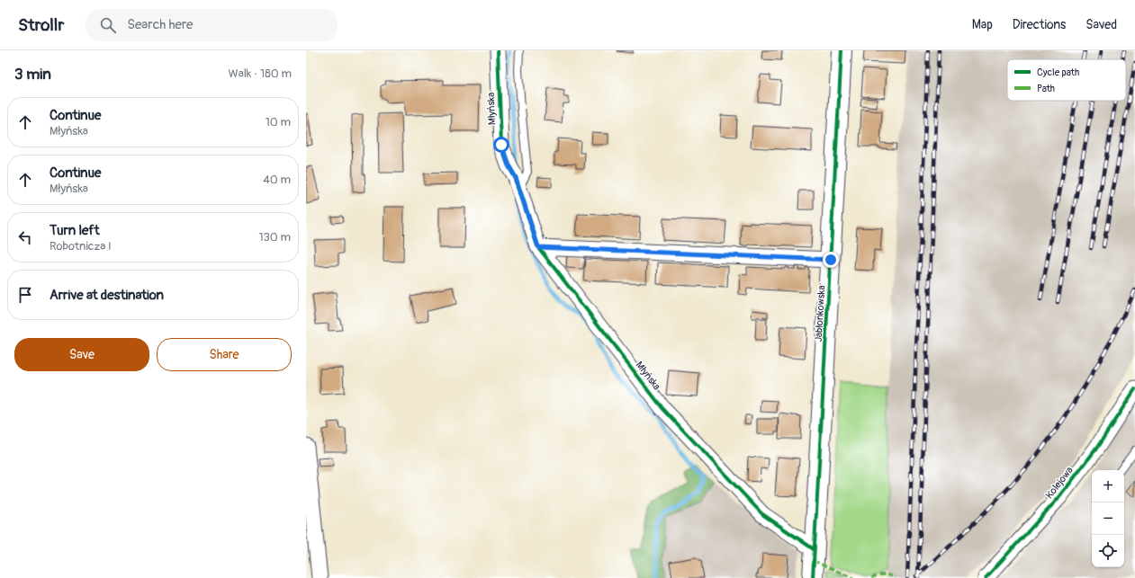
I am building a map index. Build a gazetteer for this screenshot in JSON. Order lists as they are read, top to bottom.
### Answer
{
  "streets": {
    "main road": ["Jabłonkowska"],
    "street": ["Młyńska", "Kolejowa"]
  },
  "crossings": [
    ["Młyńska", "Jabłonkowska"]
  ],
  "legend": ["Cycle path", "Path"],
  "page": {
    "header": "Strollr",
    "search": "Search here",
    "nav": ["Map", "Directions", "Saved"],
    "heading": ["3 min", "Walk · 180 m"],
    "list": [
      ["Continue", "Młyńska", "10 m"],
      ["Continue", "Młyńska", "40 m"],
      ["Turn left", "Robotnicza I", "130 m"],
      "Arrive at destination"
    ],
    "buttons": ["Save", "Share"],
    "map_buttons": ["+", "−"]
  }
}
